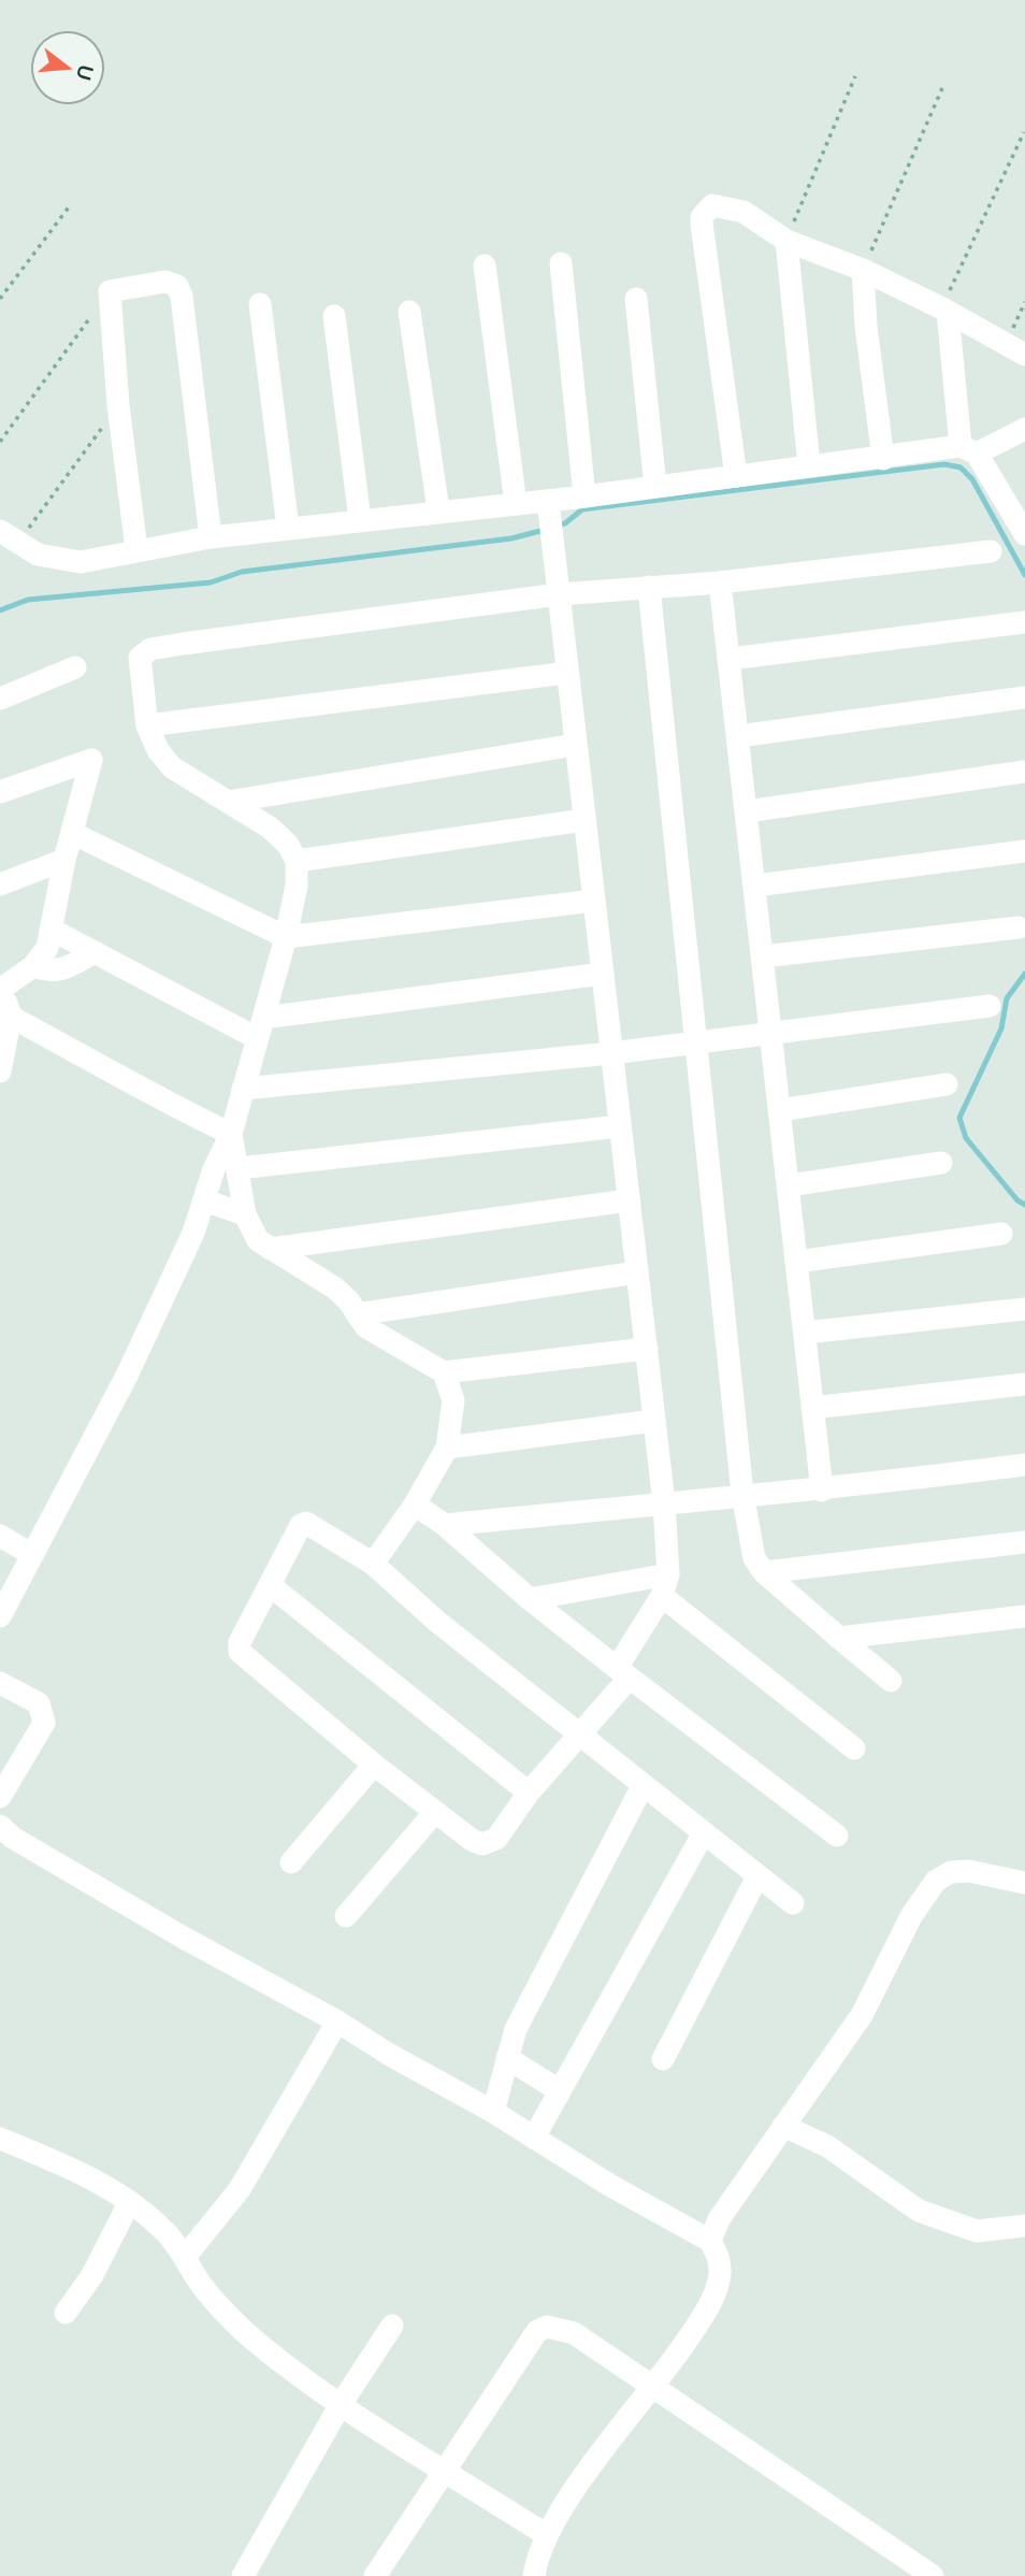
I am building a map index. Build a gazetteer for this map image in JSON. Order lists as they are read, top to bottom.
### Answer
{
  "north": "right"
}
